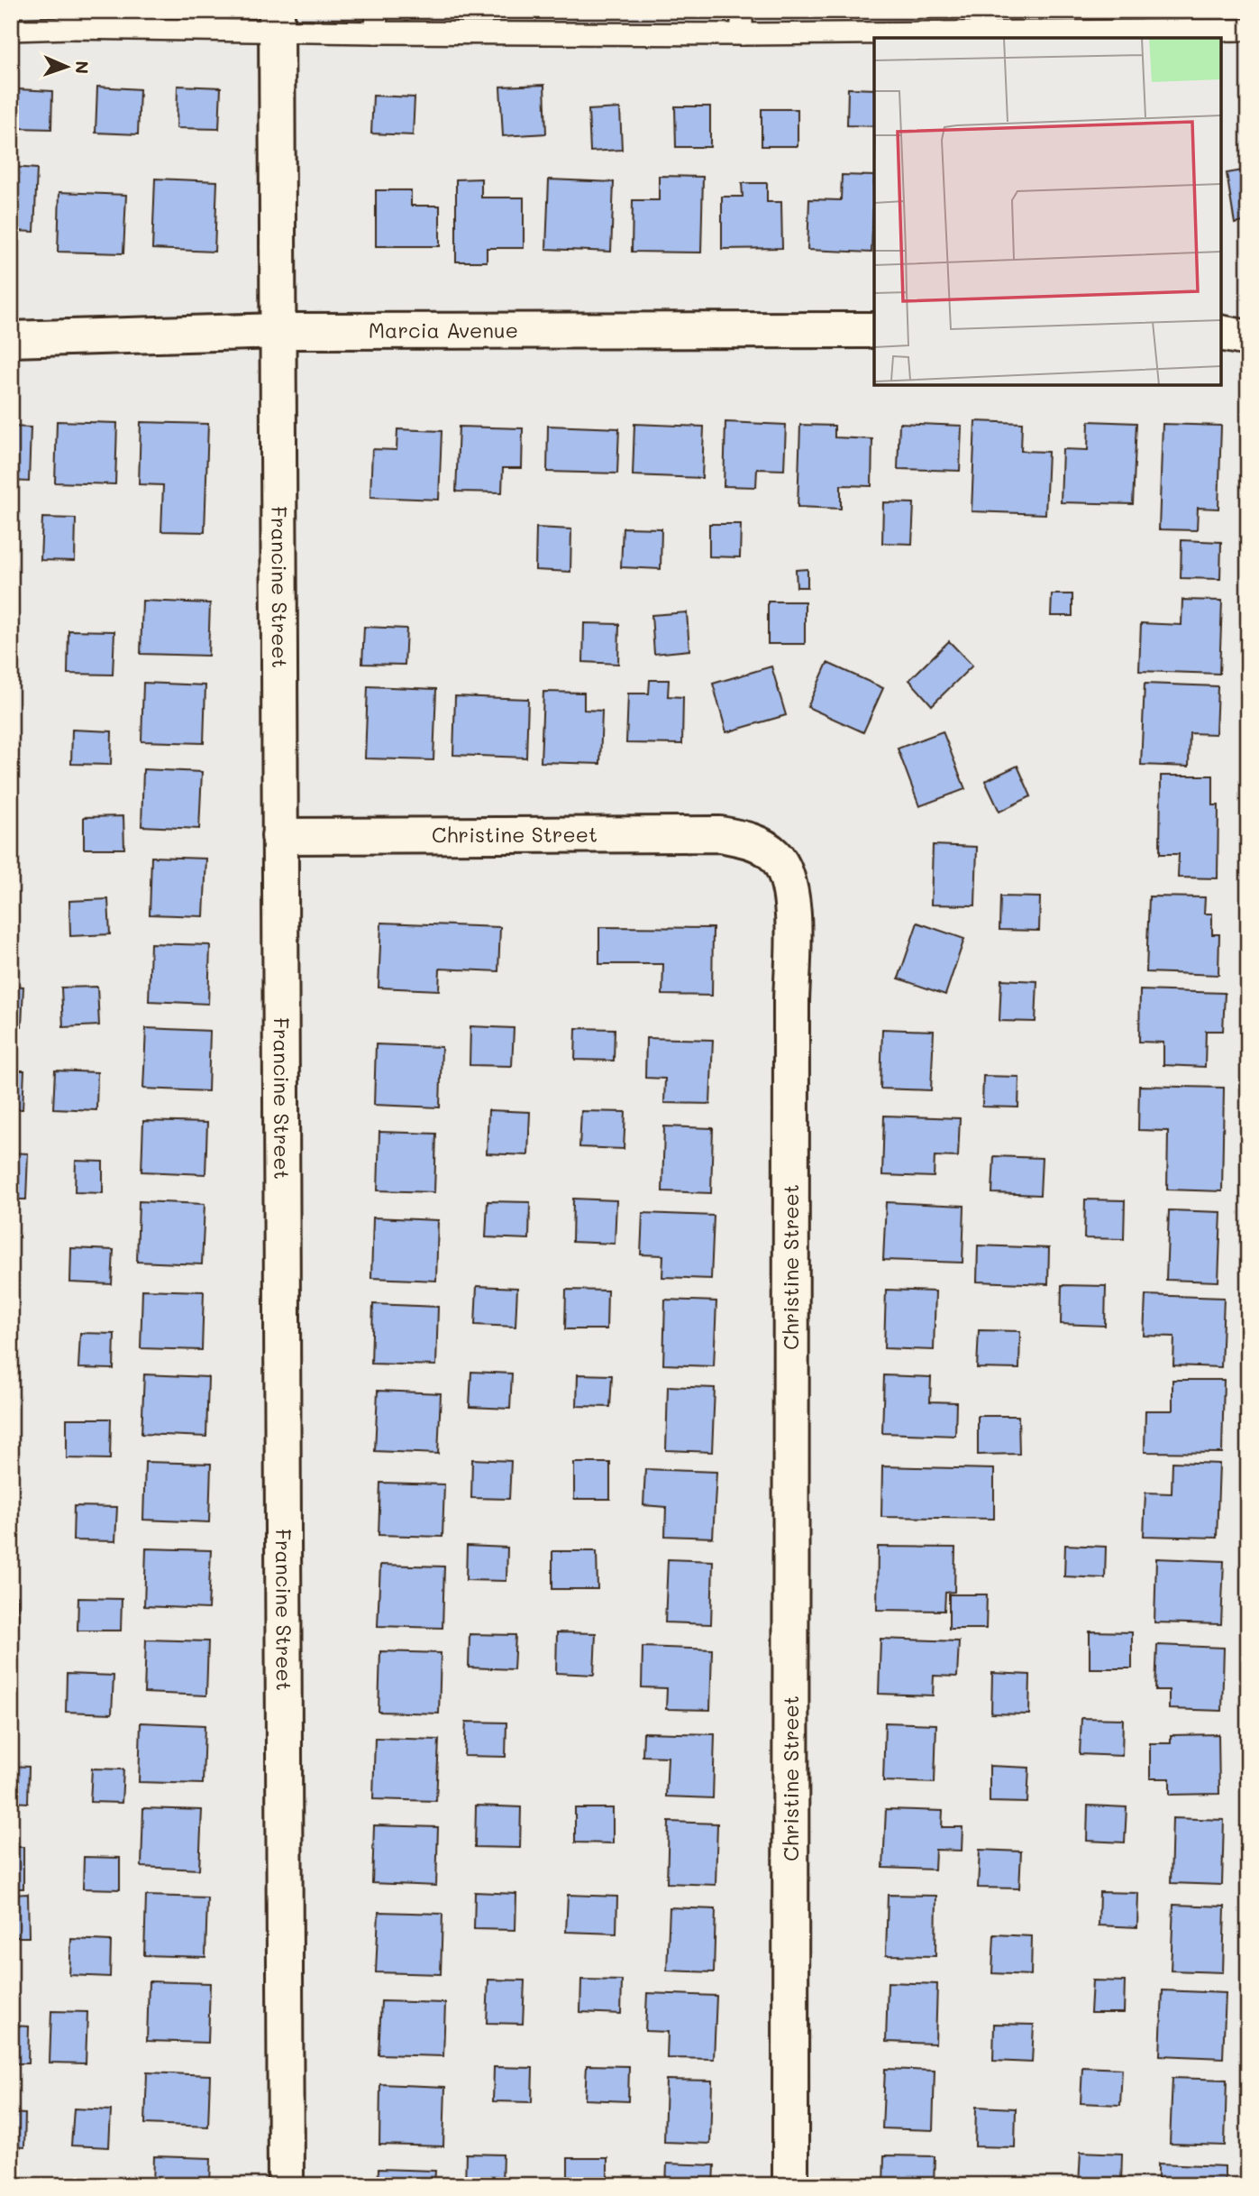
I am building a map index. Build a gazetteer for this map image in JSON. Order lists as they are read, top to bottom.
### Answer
{
  "streets": {
    "street": ["Marcia Avenue", "Francine Street", "Christine Street"]
  },
  "crossings": [
    ["Marcia Avenue", "Francine Street"],
    ["Francine Street", "Christine Street"]
  ],
  "north": "right"
}
